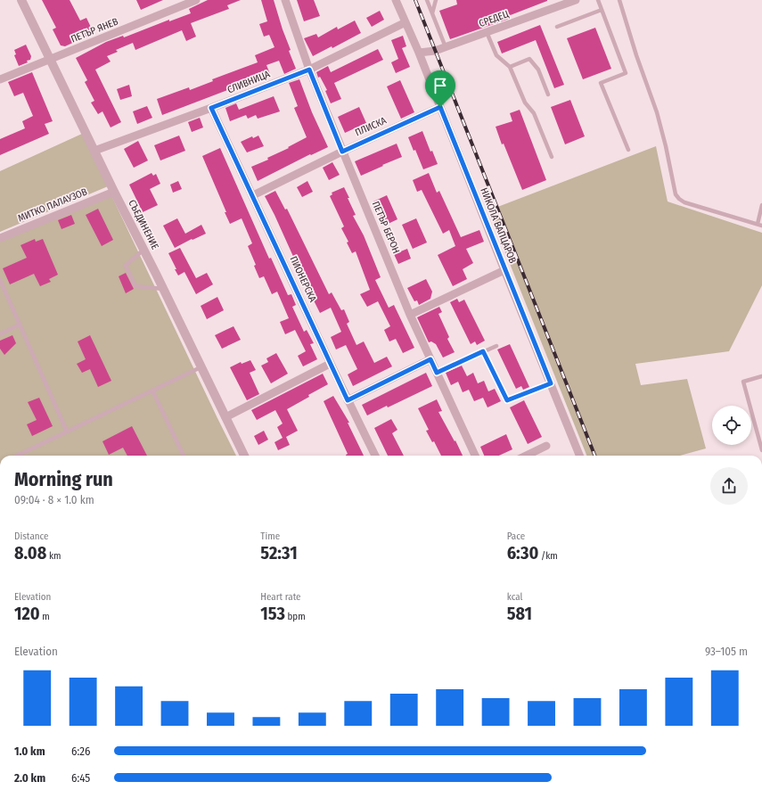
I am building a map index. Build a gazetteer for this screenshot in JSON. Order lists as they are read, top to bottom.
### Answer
{
  "streets": {
    "street": [
      "СРЕДЕЦ",
      "ПЕТЪР ЯНЕВ",
      "СЛИВНИЦА",
      "ПЛИСКА",
      "МИТКО ПАЛАУЗОВ",
      "СЪЕДИНЕНИЕ",
      "НИКОЛА ВАПЦАРОВ",
      "ПЕТЪР БЕРОН",
      "ПИОНЕРСКА"
    ]
  },
  "crossings": [
    ["СРЕДЕЦ", "НИКОЛА ВАПЦАРОВ"],
    ["ПЕТЪР ЯНЕВ", "СЪЕДИНЕНИЕ"],
    ["СЛИВНИЦА", "СЪЕДИНЕНИЕ"],
    ["СЛИВНИЦА", "НИКОЛА ВАПЦАРОВ"],
    ["СЛИВНИЦА", "ПЕТЪР БЕРОН"],
    ["СЛИВНИЦА", "ПИОНЕРСКА"],
    ["ПЛИСКА", "НИКОЛА ВАПЦАРОВ"],
    ["ПЛИСКА", "ПЕТЪР БЕРОН"],
    ["ПЛИСКА", "ПИОНЕРСКА"],
    ["МИТКО ПАЛАУЗОВ", "СЪЕДИНЕНИЕ"]
  ],
  "page": {
    "heading": ["Morning run", "09:04 · 8 × 1.0 km"],
    "stats": [
      ["Distance", "8.08 km"],
      ["Time", "52:31"],
      ["Pace", "6:30 /km"],
      ["Elevation", "120 m"],
      ["Heart rate", "153 bpm"],
      ["kcal", "581"]
    ],
    "chart": ["Elevation", "93–105 m"],
    "list": [
      {
        "name": "1.0 km",
        "note": "6:26"
      },
      {
        "name": "2.0 km",
        "note": "6:45"
      }
    ]
  }
}
